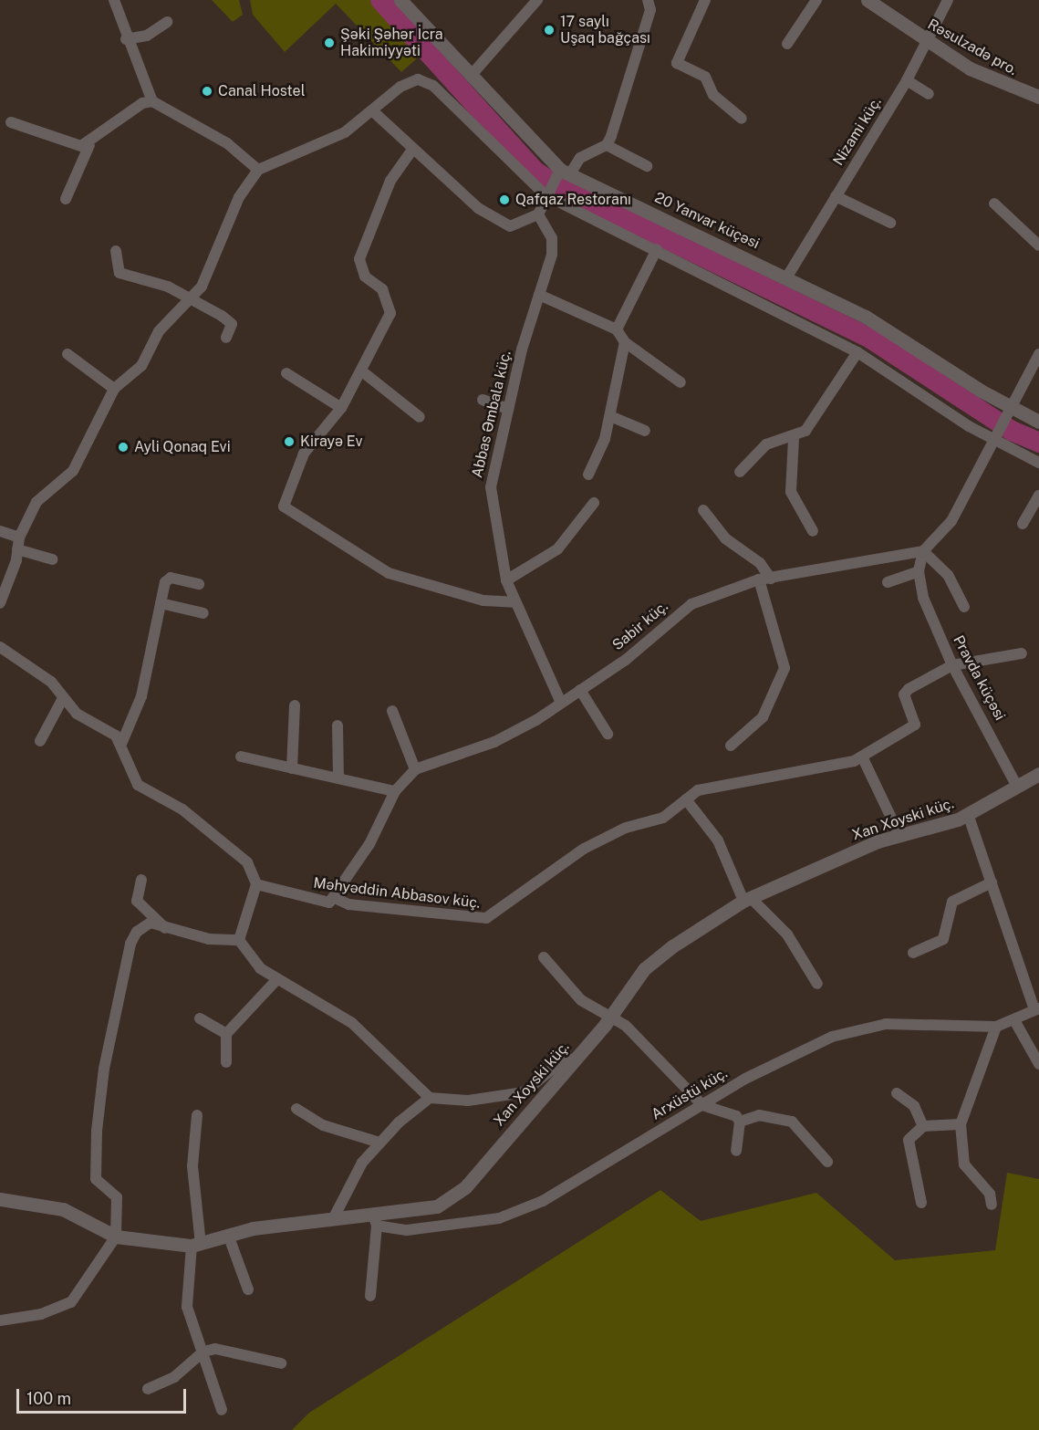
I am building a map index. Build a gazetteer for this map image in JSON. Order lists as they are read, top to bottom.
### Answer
{
  "streets": {
    "street": [
      "Rəsulzadə pro.",
      "Nizami küç.",
      "20 Yanvar küçəsi",
      "Abbas Əmbala küç.",
      "Sabir küç.",
      "Pravda küçəsi",
      "Xan Xoyski küç.",
      "Məhyəddin Abbasov küç.",
      "Arxüstü küç."
    ]
  },
  "crossings": [
    ["Rəsulzadə pro.", "Nizami küç."],
    ["Nizami küç.", "20 Yanvar küçəsi"],
    ["Abbas Əmbala küç.", "Sabir küç."],
    ["Sabir küç.", "Pravda küçəsi"],
    ["Sabir küç.", "Məhyəddin Abbasov küç."],
    ["Pravda küçəsi", "Xan Xoyski küç."],
    ["Pravda küçəsi", "Məhyəddin Abbasov küç."],
    ["Xan Xoyski küç.", "Arxüstü küç."]
  ],
  "places": [
    "17 saylı Uşaq bağçası",
    "Şəki Şəhər İcra Hakimiyyəti",
    "Canal Hostel",
    "Qafqaz Restoranı",
    "Kirayə Ev",
    "Ayli Qonaq Evi"
  ],
  "scale_bar": "100 m"
}
